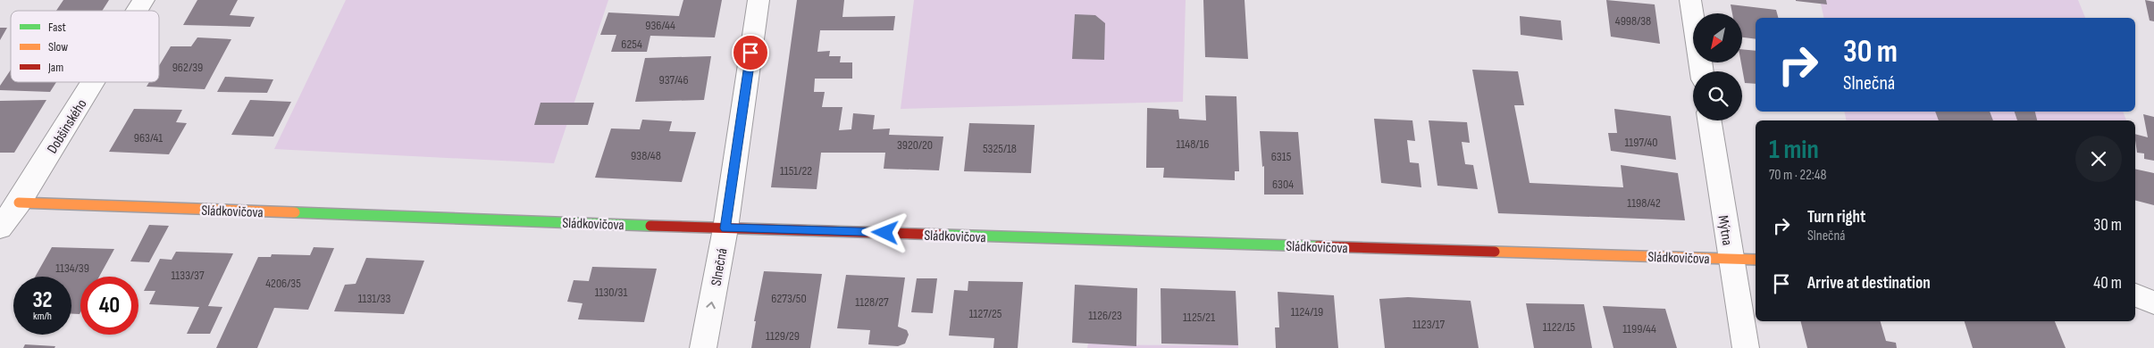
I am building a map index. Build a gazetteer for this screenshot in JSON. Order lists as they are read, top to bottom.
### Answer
{
  "streets": {
    "street": [
      "Dobšinského",
      "Sládkovičova",
      "Mýtna",
      "Slnečná"
    ]
  },
  "crossings": [
    ["Dobšinského", "Sládkovičova"],
    ["Sládkovičova", "Mýtna"],
    ["Sládkovičova", "Slnečná"]
  ],
  "house_numbers": [
    "4998/38",
    "936/44",
    "6254",
    "962/39",
    "937/46",
    "963/41",
    "1197/40",
    "1148/16",
    "3920/20",
    "5325/18",
    "938/48",
    "6315",
    "1151/22",
    "6304",
    "1198/42",
    "1134/39",
    "1133/37",
    "4206/35",
    "1130/31",
    "1131/33",
    "6273/50",
    "1128/27",
    "1124/19",
    "1127/25",
    "1126/23",
    "1125/21",
    "1123/17",
    "1122/15",
    "1199/44",
    "1129/29"
  ],
  "legend": ["Fast", "Slow", "Jam"],
  "north": "bottom left",
  "page": {
    "turn": ["30 m", "Slnečná"],
    "heading": ["1 min", "70 m · 22:48"],
    "list": [
      {
        "name": "Turn right",
        "note": "Slnečná",
        "value": "30 m"
      },
      {
        "name": "Arrive at destination",
        "value": "40 m"
      }
    ],
    "speed": "32 km/h",
    "limit": "40"
  }
}
